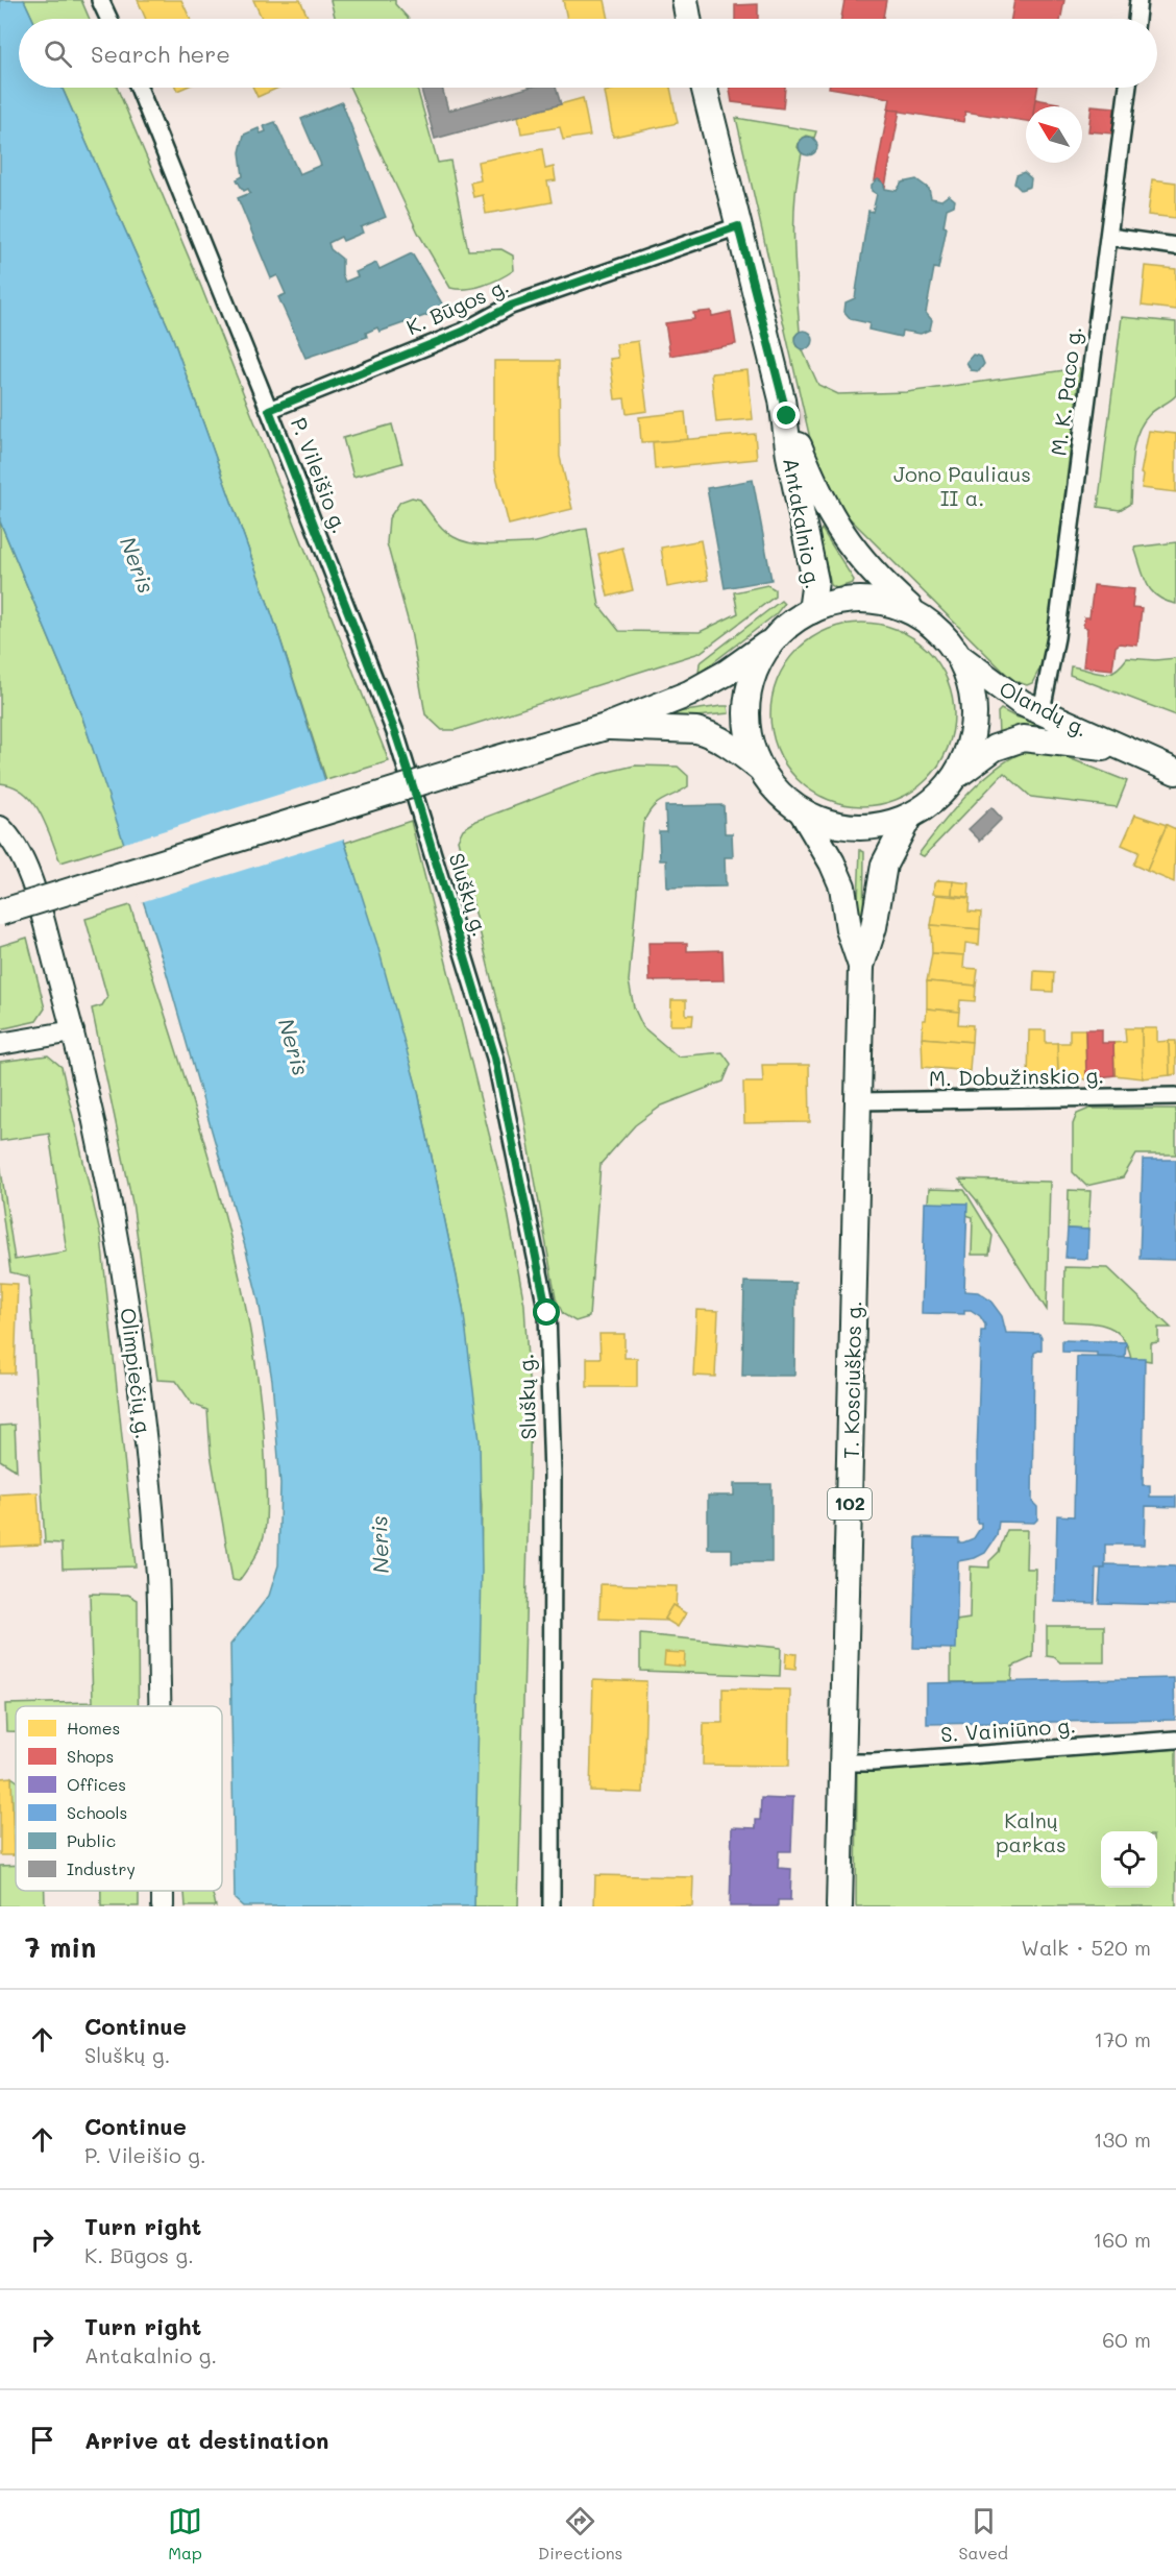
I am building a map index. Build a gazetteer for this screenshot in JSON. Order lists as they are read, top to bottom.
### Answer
{
  "streets": {
    "main road": [
      "Antakalnio g.",
      "Olandų g.",
      "T. Kosciuškos g.",
      "102"
    ],
    "street": [
      "K. Būgos g.",
      "M. K. Paco g.",
      "P. Vileišio g.",
      "Sluškų g.",
      "M. Dobužinskio g.",
      "Olimpiečių g.",
      "S. Vainiūno g."
    ]
  },
  "crossings": [
    ["K. Būgos g.", "P. Vileišio g."],
    ["K. Būgos g.", "Antakalnio g."],
    ["M. K. Paco g.", "Olandų g."],
    ["P. Vileišio g.", "Sluškų g."],
    ["Antakalnio g.", "Olandų g."],
    ["M. Dobužinskio g.", "T. Kosciuškos g."],
    ["T. Kosciuškos g.", "S. Vainiūno g."]
  ],
  "water": ["Neris"],
  "parks": ["Jono Pauliaus II a.", "Kalnų parkas"],
  "legend": [
    "Homes",
    "Shops",
    "Offices",
    "Schools",
    "Public",
    "Industry"
  ],
  "north": "top left",
  "page": {
    "search": "Search here",
    "heading": ["7 min", "Walk · 520 m"],
    "list": [
      ["Continue", "Sluškų g.", "170 m"],
      ["Continue", "P. Vileišio g.", "130 m"],
      ["Turn right", "K. Būgos g.", "160 m"],
      ["Turn right", "Antakalnio g.", "60 m"],
      "Arrive at destination"
    ],
    "nav": ["Map", "Directions", "Saved"]
  }
}
